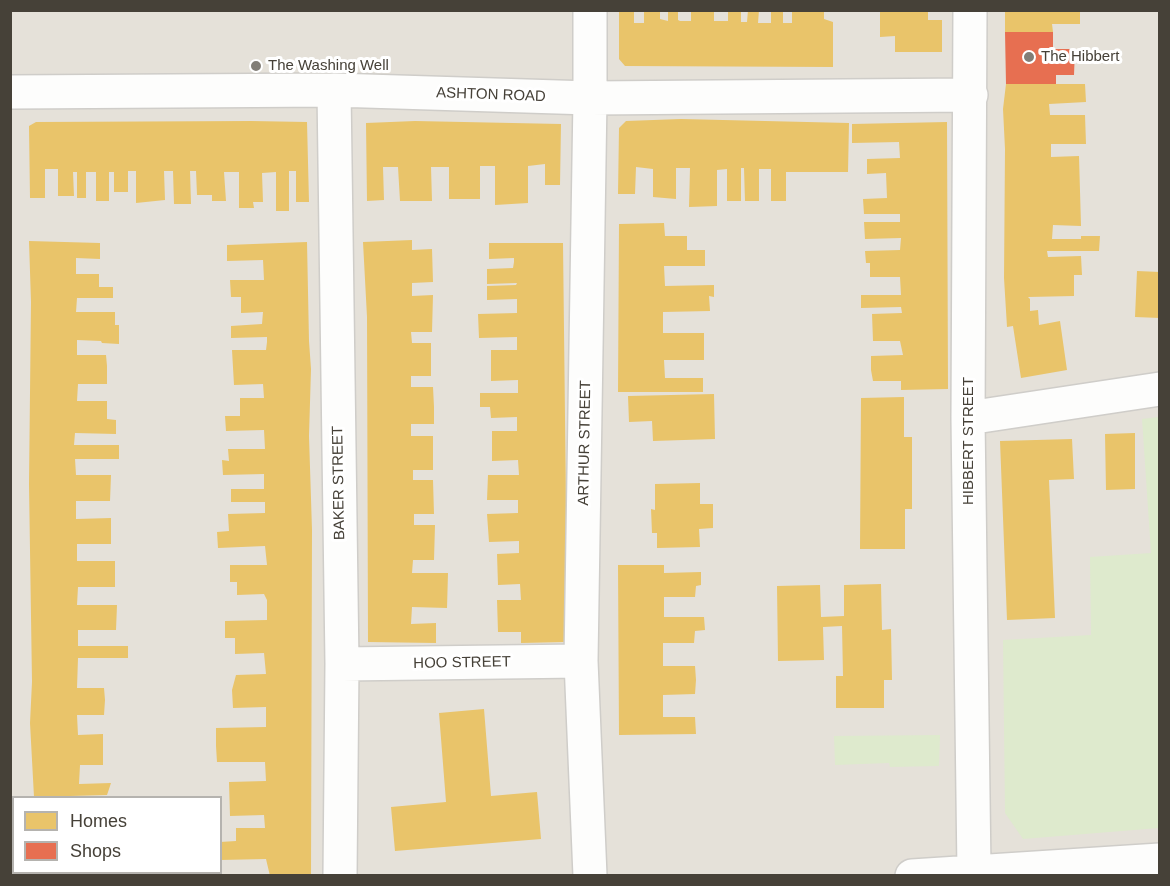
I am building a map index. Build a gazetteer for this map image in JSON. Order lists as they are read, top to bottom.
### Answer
{
  "streets": {
    "street": [
      "ASHTON ROAD",
      "HIBBERT STREET",
      "ARTHUR STREET",
      "BAKER STREET",
      "HOO STREET"
    ]
  },
  "crossings": [
    ["ASHTON ROAD", "HIBBERT STREET"],
    ["ASHTON ROAD", "ARTHUR STREET"],
    ["ASHTON ROAD", "BAKER STREET"],
    ["ARTHUR STREET", "HOO STREET"],
    ["BAKER STREET", "HOO STREET"]
  ],
  "places": ["The Hibbert", "The Washing Well"],
  "legend": ["Homes", "Shops"]
}
